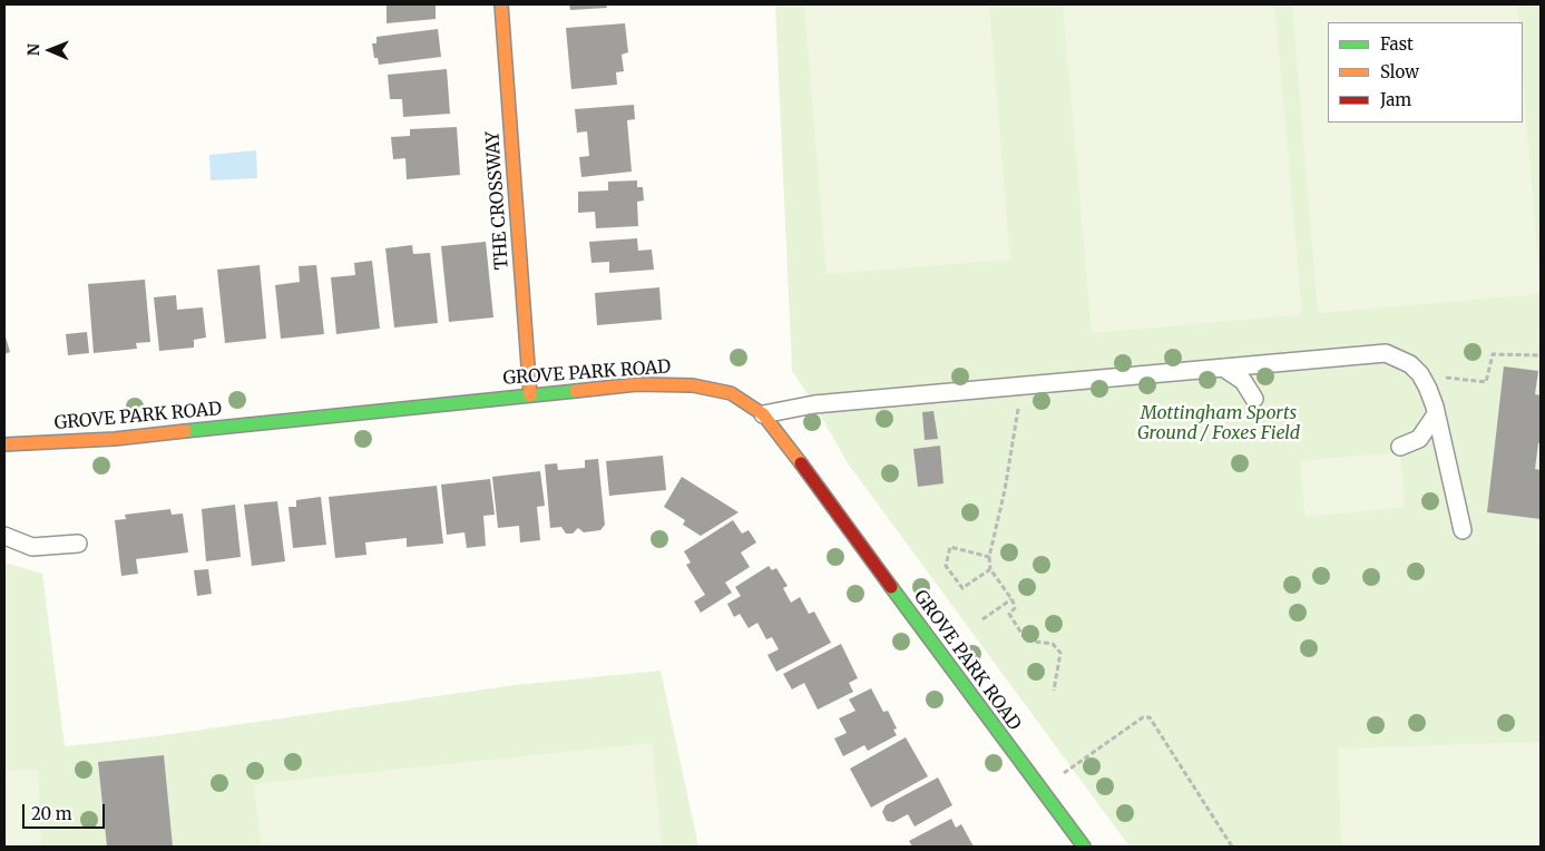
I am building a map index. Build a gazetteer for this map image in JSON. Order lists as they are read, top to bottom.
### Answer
{
  "streets": {
    "main road": ["THE CROSSWAY", "GROVE PARK ROAD"]
  },
  "crossings": [
    ["THE CROSSWAY", "GROVE PARK ROAD"]
  ],
  "parks": ["Mottingham Sports Ground / Foxes Field"],
  "legend": ["Fast", "Slow", "Jam"],
  "scale_bar": "20 m",
  "north": "left"
}
